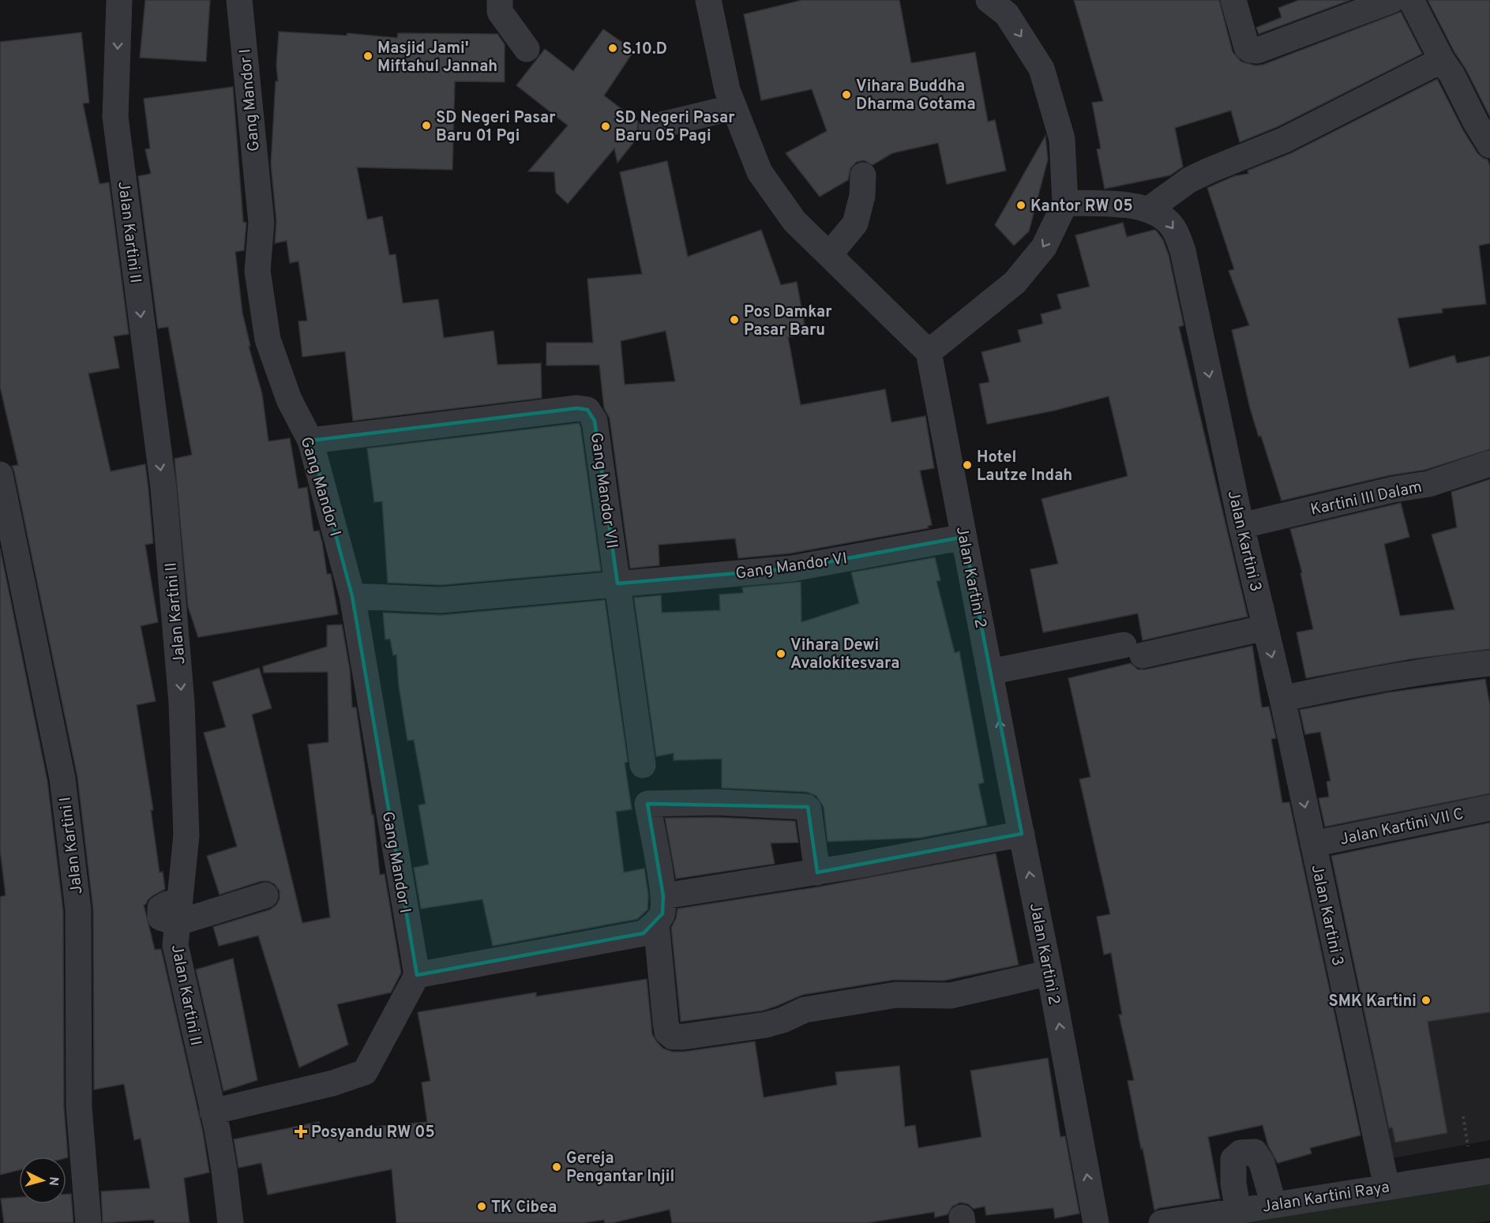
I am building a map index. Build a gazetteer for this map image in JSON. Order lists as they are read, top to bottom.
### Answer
{
  "streets": {
    "street": [
      "Gang Mandor I",
      "Jalan Kartini II",
      "Gang Mandor VII",
      "Kartini III Dalam",
      "Jalan Kartini 3",
      "Gang Mandor VI",
      "Jalan Kartini 2",
      "Jalan Kartini VII C",
      "Jalan Kartini I",
      "Jalan Kartini Raya"
    ]
  },
  "crossings": [
    ["Gang Mandor I", "Gang Mandor VII"],
    ["Gang Mandor I", "Gang Mandor VI"],
    ["Gang Mandor VII", "Gang Mandor VI"],
    ["Kartini III Dalam", "Jalan Kartini 3"],
    ["Jalan Kartini 3", "Jalan Kartini VII C"],
    ["Jalan Kartini 3", "Jalan Kartini Raya"],
    ["Gang Mandor VI", "Jalan Kartini 2"]
  ],
  "one_way": ["Jalan Kartini II", "Jalan Kartini 3", "Jalan Kartini 2"],
  "places": {
    "other": [
      "S.10.D",
      "Masjid Jami' Miftahul Jannah",
      "Vihara Buddha Dharma Gotama",
      "SD Negeri Pasar Baru 01 Pgi",
      "SD Negeri Pasar Baru 05 Pagi",
      "Kantor RW 05",
      "Pos Damkar Pasar Baru",
      "Hotel Lautze Indah",
      "Vihara Dewi Avalokitesvara",
      "SMK Kartini",
      "Gereja Pengantar Injil",
      "TK Cibea"
    ],
    "health": ["Posyandu RW 05"]
  },
  "north": "right"
}
